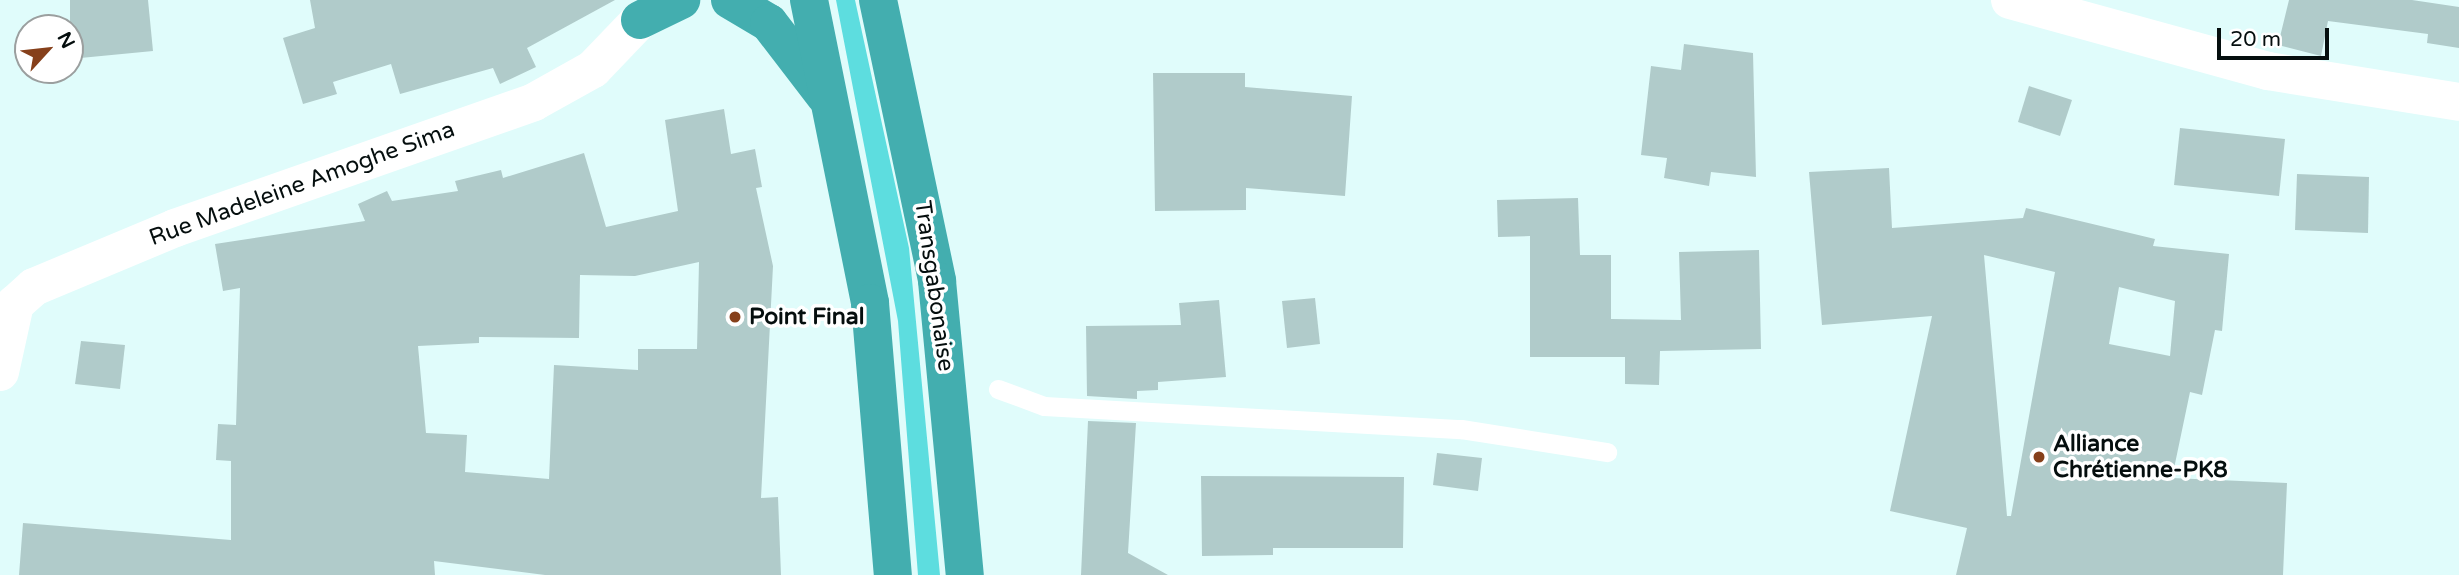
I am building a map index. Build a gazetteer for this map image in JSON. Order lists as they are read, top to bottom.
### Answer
{
  "streets": {
    "highway": ["Transgabonaise"],
    "street": ["Rue Madeleine Amoghe Sima"]
  },
  "places": ["Point Final", "Alliance Chrétienne-PK8"],
  "scale_bar": "20 m",
  "north": "top right"
}
